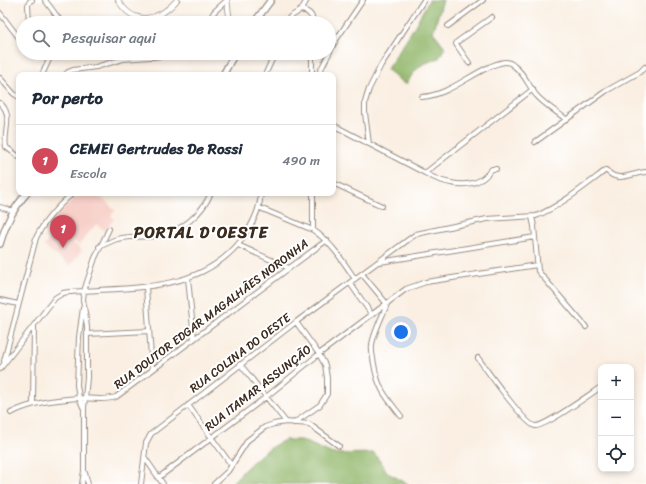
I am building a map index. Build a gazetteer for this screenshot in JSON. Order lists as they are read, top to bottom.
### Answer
{
  "streets": {
    "street": ["RUA DOUTOR EDGAR MAGALHÃES NORONHA", "RUA COLINA DO OESTE", "RUA ITAMAR ASSUNÇÃO"]
  },
  "districts": ["PORTAL D'OESTE"],
  "page": {
    "search": "Pesquisar aqui",
    "heading": "Por perto",
    "list": [
      {
        "mark": "1",
        "name": "CEMEI Gertrudes De Rossi",
        "note": "Escola",
        "value": "490 m"
      }
    ],
    "pins": "1",
    "map_buttons": ["+", "−"]
  }
}
